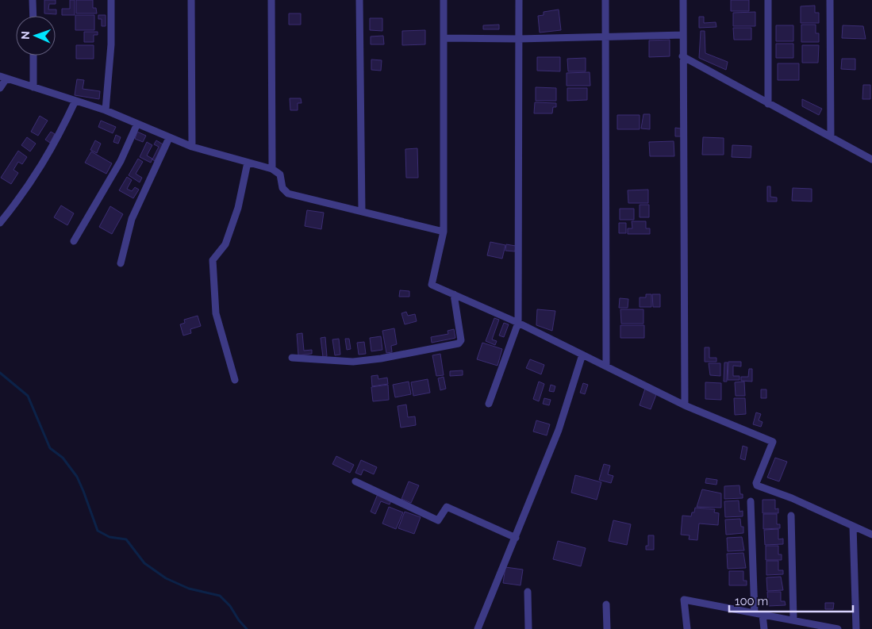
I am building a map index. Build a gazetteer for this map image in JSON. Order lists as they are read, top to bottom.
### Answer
{
  "scale_bar": "100 m",
  "north": "left"
}
